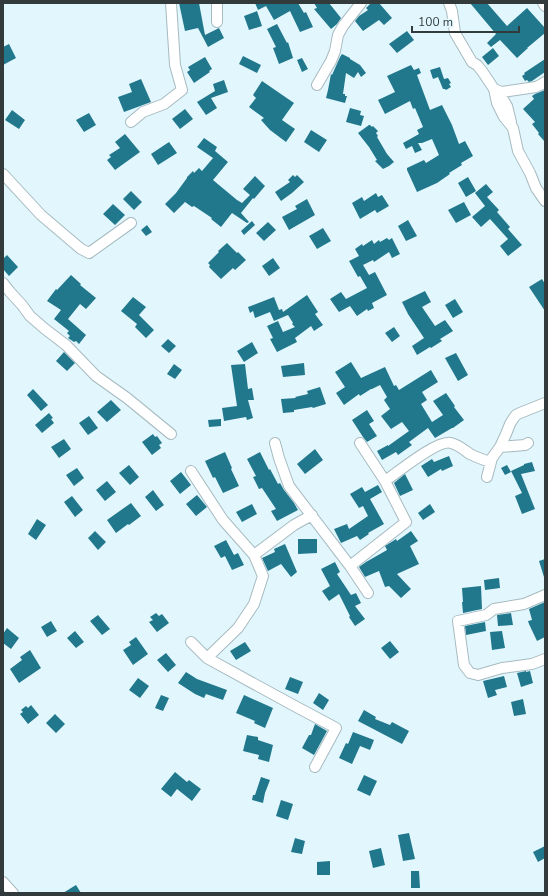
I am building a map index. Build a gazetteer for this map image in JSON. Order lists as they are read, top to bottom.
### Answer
{
  "scale_bar": "100 m"
}
